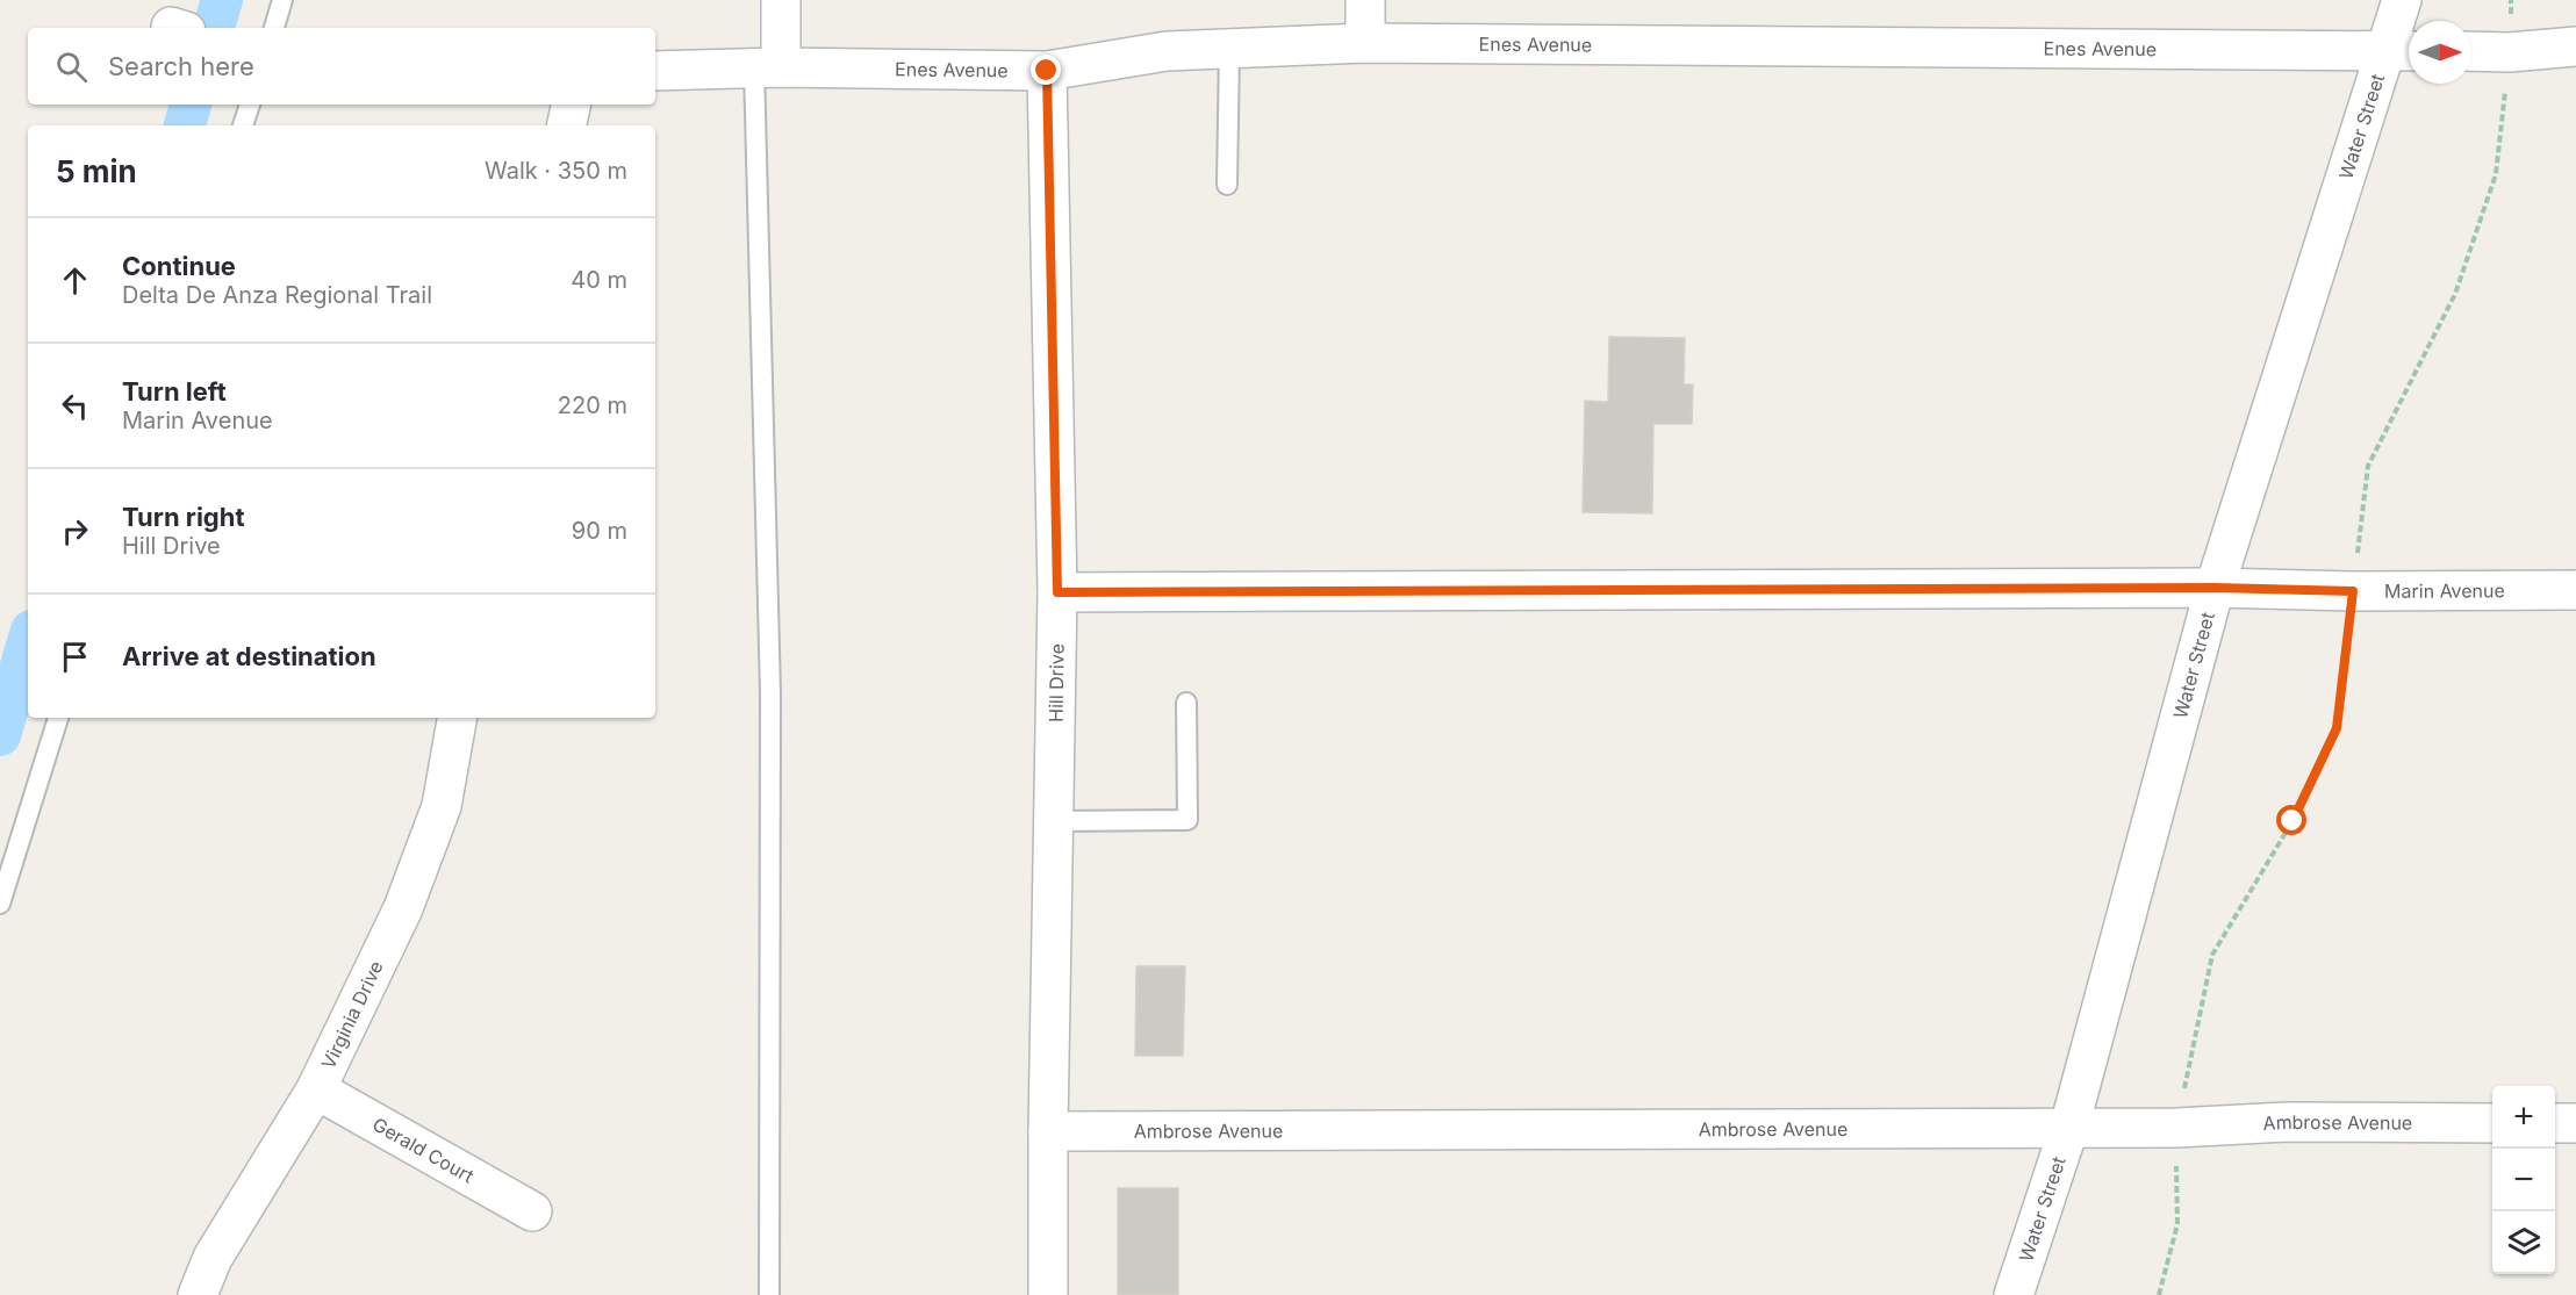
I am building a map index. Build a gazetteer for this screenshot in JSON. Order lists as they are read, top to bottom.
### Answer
{
  "streets": {
    "street": [
      "Enes Avenue",
      "Water Street",
      "Marin Avenue",
      "Hill Drive",
      "Virginia Drive",
      "Ambrose Avenue",
      "Gerald Court"
    ]
  },
  "crossings": [
    ["Enes Avenue", "Water Street"],
    ["Enes Avenue", "Hill Drive"],
    ["Water Street", "Marin Avenue"],
    ["Water Street", "Ambrose Avenue"],
    ["Marin Avenue", "Hill Drive"],
    ["Hill Drive", "Ambrose Avenue"],
    ["Virginia Drive", "Gerald Court"]
  ],
  "north": "right",
  "page": {
    "search": "Search here",
    "heading": ["5 min", "Walk · 350 m"],
    "list": [
      ["Continue", "Delta De Anza Regional Trail", "40 m"],
      ["Turn left", "Marin Avenue", "220 m"],
      ["Turn right", "Hill Drive", "90 m"],
      "Arrive at destination"
    ],
    "map_buttons": ["+", "−"]
  }
}
